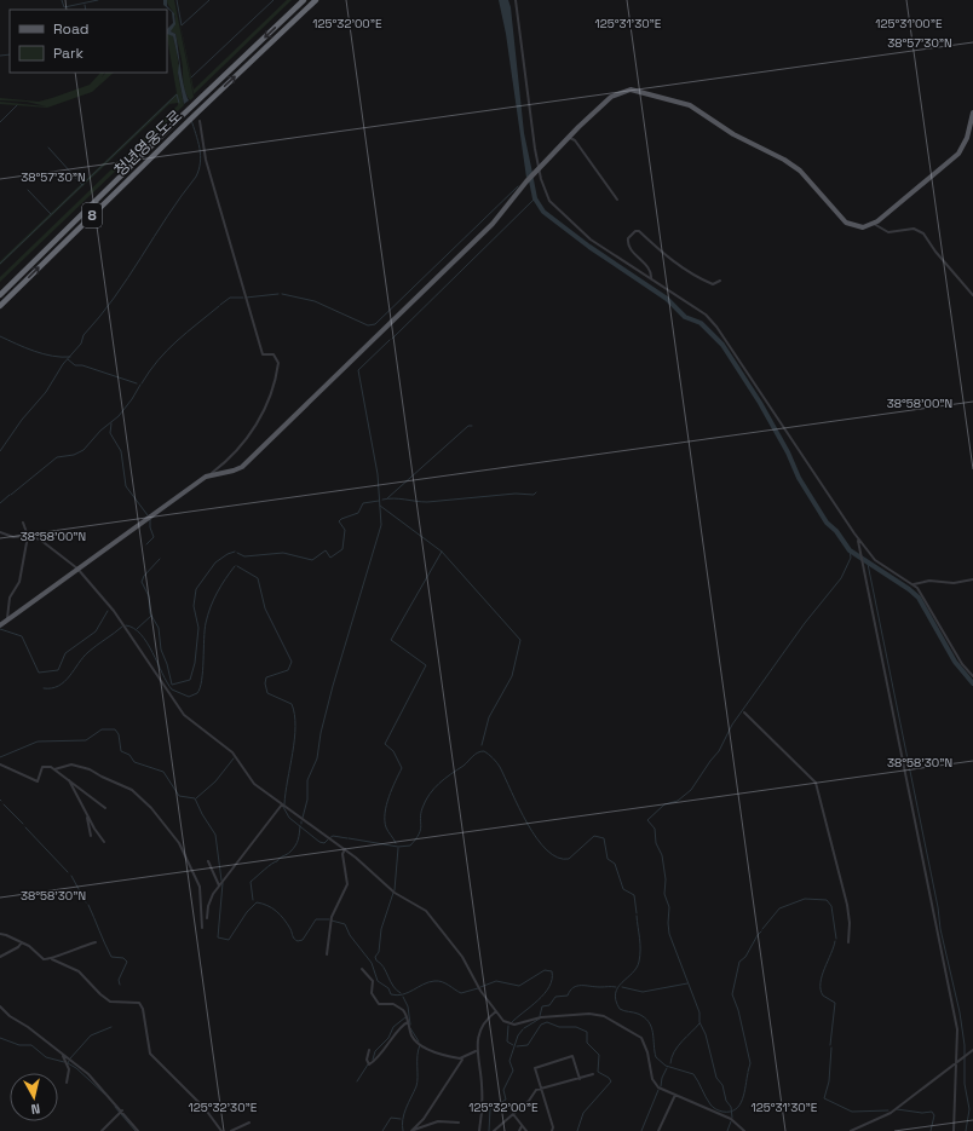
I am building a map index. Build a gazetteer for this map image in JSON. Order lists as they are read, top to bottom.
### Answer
{
  "streets": {
    "highway": ["청년영웅도로", "8"]
  },
  "legend": ["Road", "Park"],
  "north": "bottom",
  "coordinates": [
    "125°32'00\"E",
    "125°31'30\"E",
    "125°31'00\"E",
    "38°57'30\"N",
    "38°58'00\"N",
    "38°58'30\"N",
    "125°32'30\"E"
  ]
}
